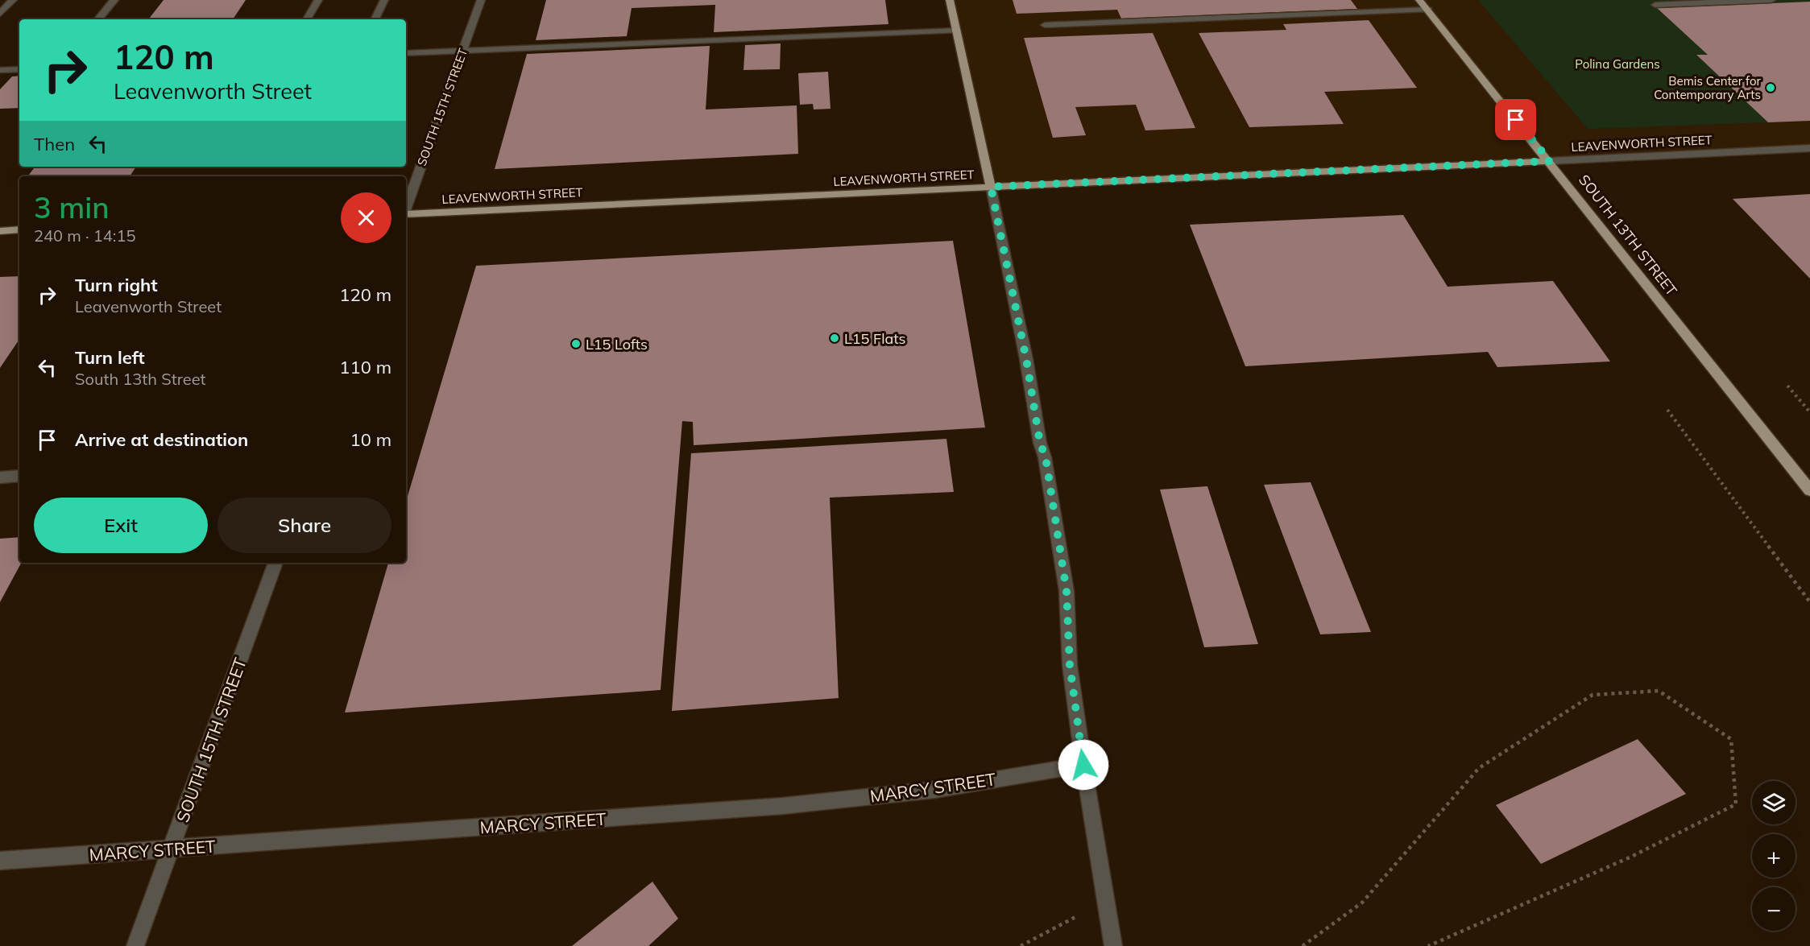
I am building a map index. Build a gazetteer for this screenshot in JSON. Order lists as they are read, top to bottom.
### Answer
{
  "streets": {
    "main road": ["LEAVENWORTH STREET", "SOUTH 13TH STREET"],
    "street": ["SOUTH 15TH STREET", "MARCY STREET"]
  },
  "crossings": [
    ["SOUTH 15TH STREET", "MARCY STREET"],
    ["LEAVENWORTH STREET", "SOUTH 13TH STREET"]
  ],
  "parks": ["Polina Gardens"],
  "places": ["Bemis Center for Contemporary Arts", "L15 Flats", "L15 Lofts"],
  "page": {
    "turn": ["120 m", "Leavenworth Street"],
    "then": "Then",
    "heading": ["3 min", "240 m · 14:15"],
    "list": [
      {
        "name": "Turn right",
        "note": "Leavenworth Street",
        "value": "120 m"
      },
      {
        "name": "Turn left",
        "note": "South 13th Street",
        "value": "110 m"
      },
      {
        "name": "Arrive at destination",
        "value": "10 m"
      }
    ],
    "buttons": ["Exit", "Share"],
    "map_buttons": ["+", "−"]
  }
}
